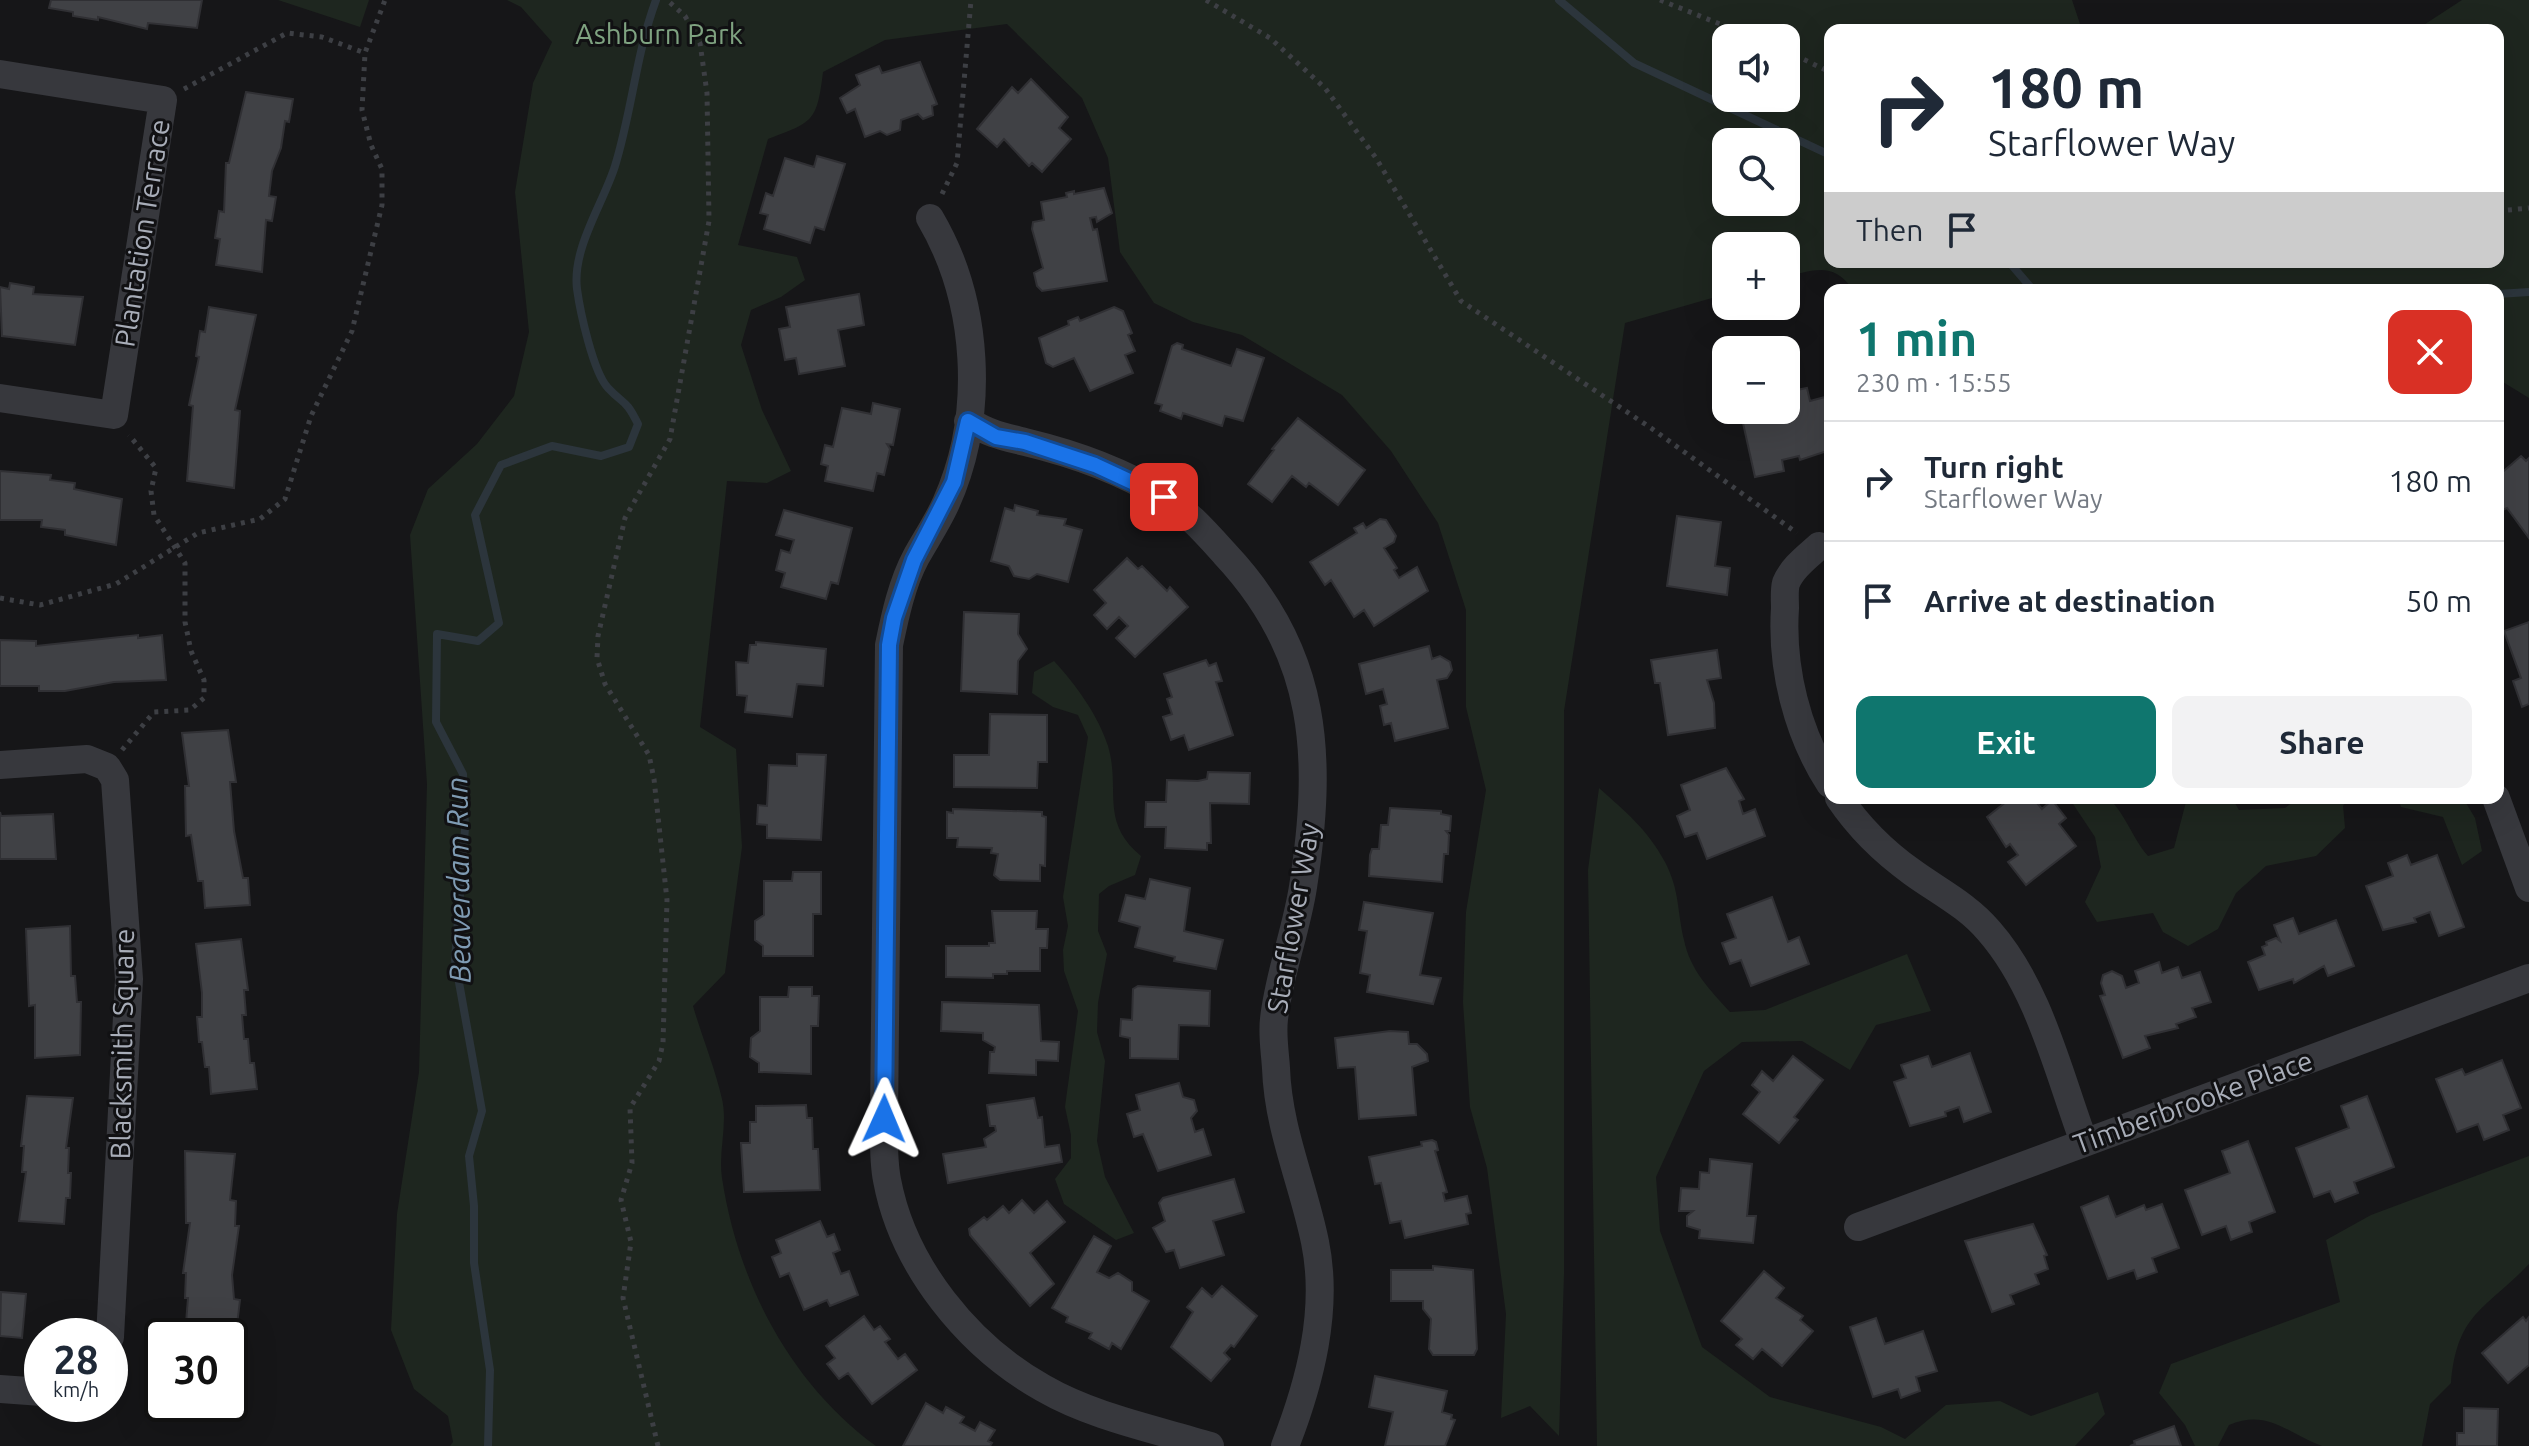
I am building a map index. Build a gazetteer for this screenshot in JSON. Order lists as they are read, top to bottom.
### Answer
{
  "streets": {
    "street": [
      "Plantation Terrace",
      "Starflower Way",
      "Blacksmith Square",
      "Timberbrooke Place"
    ]
  },
  "water": ["Beaverdam Run"],
  "parks": ["Ashburn Park"],
  "page": {
    "map_buttons": ["+", "−"],
    "turn": ["180 m", "Starflower Way"],
    "then": "Then",
    "heading": ["1 min", "230 m · 15:55"],
    "list": [
      {
        "name": "Turn right",
        "note": "Starflower Way",
        "value": "180 m"
      },
      {
        "name": "Arrive at destination",
        "value": "50 m"
      }
    ],
    "buttons": ["Exit", "Share"],
    "speed": "28 km/h",
    "limit": "30"
  }
}
